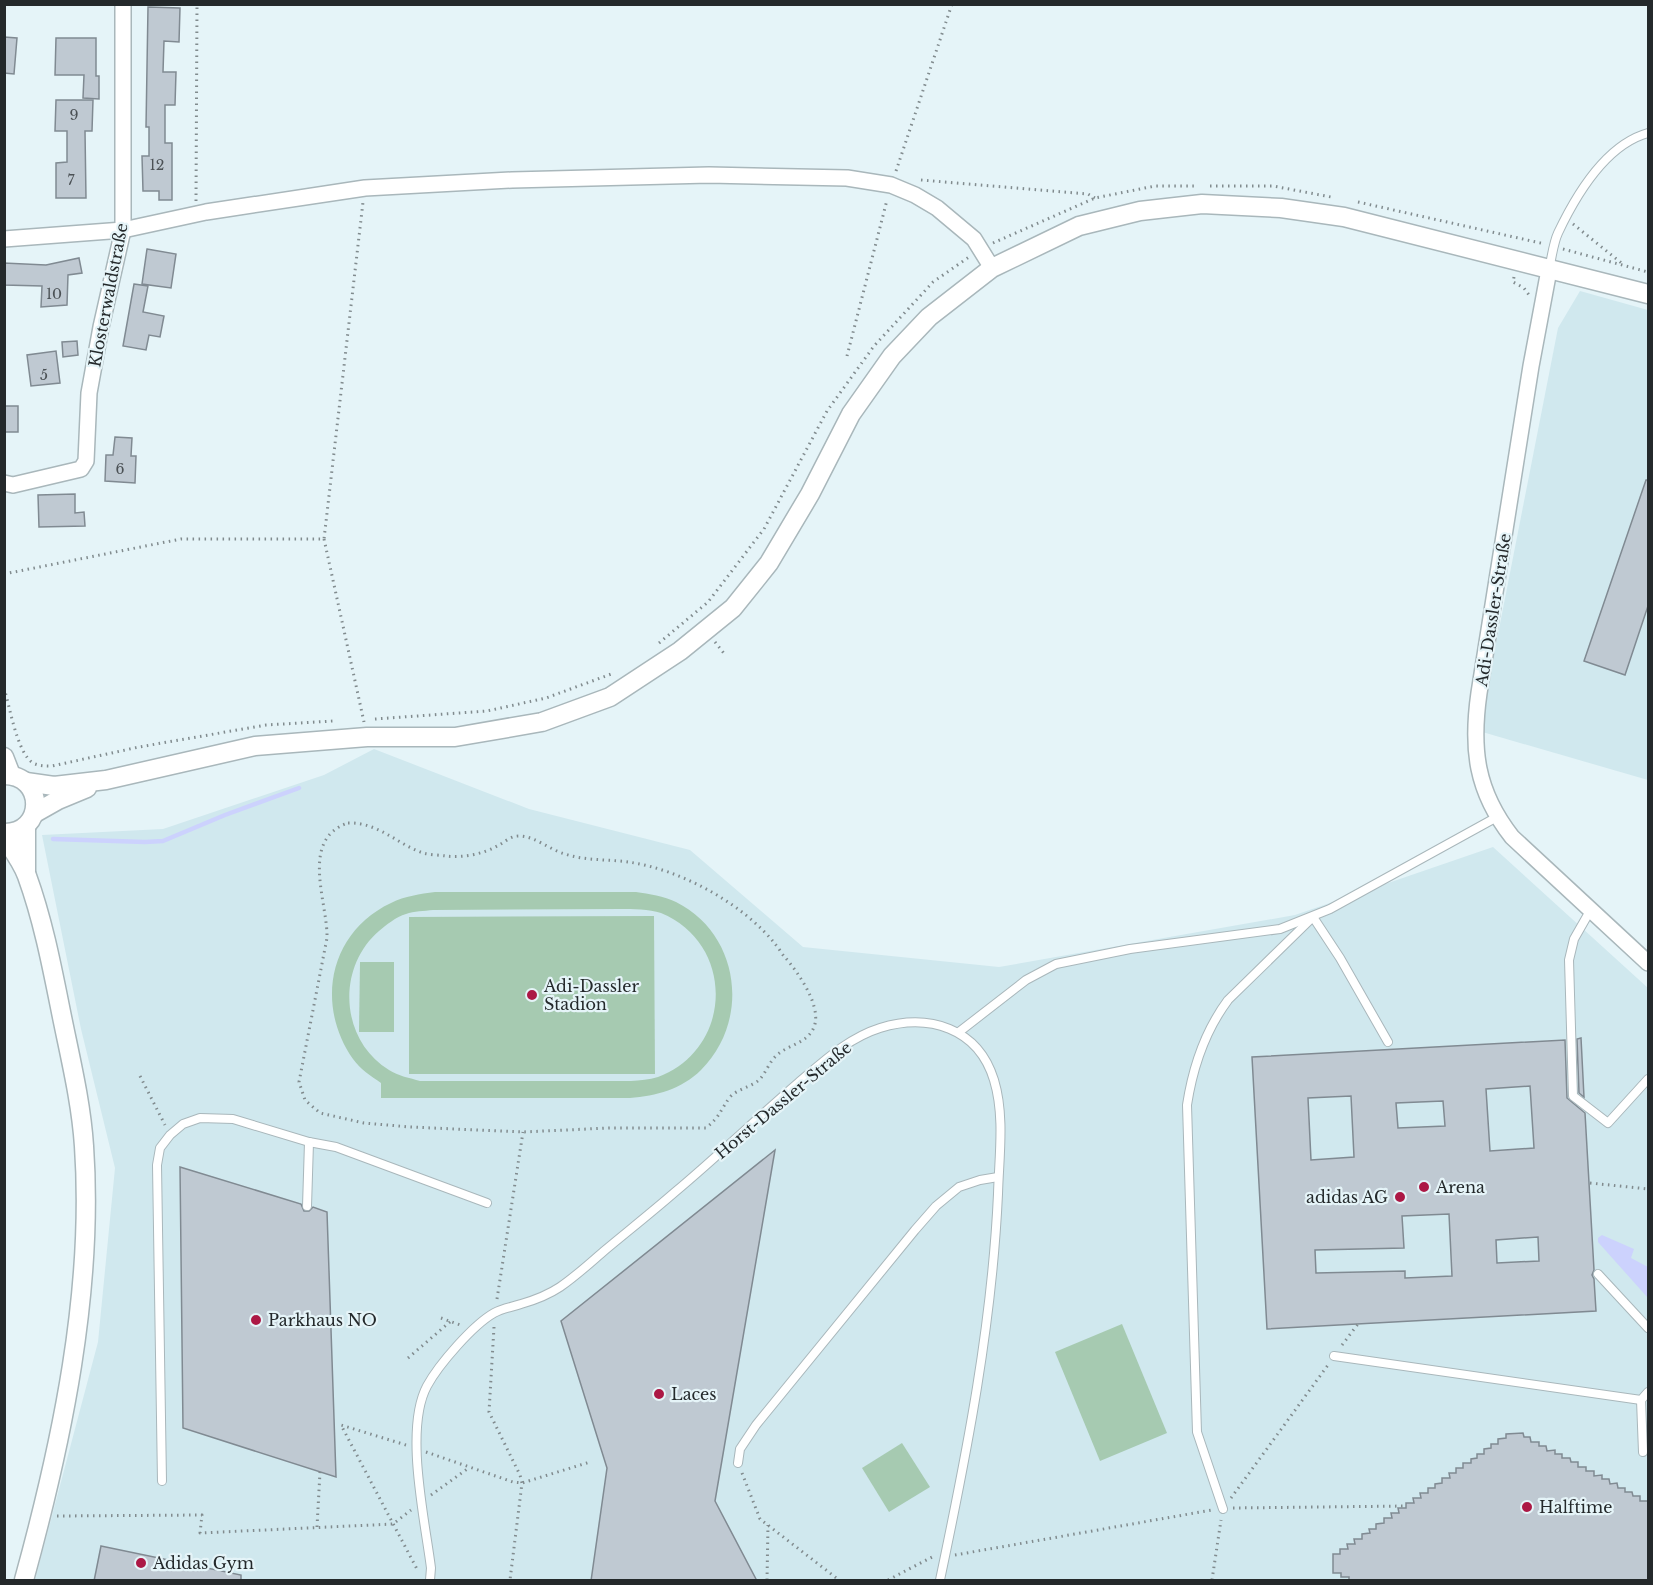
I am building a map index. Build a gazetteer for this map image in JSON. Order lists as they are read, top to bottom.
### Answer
{
  "streets": {
    "street": ["Klosterwaldstraße", "Adi-Dassler-Straße"],
    "lane": ["Horst-Dassler-Straße"]
  },
  "places": [
    "Adi-Dassler Stadion",
    "Arena",
    "adidas AG",
    "Parkhaus NO",
    "Laces",
    "Halftime",
    "Adidas Gym"
  ],
  "house_numbers": [
    "9",
    "12",
    "7",
    "10",
    "5",
    "6"
  ]
}
